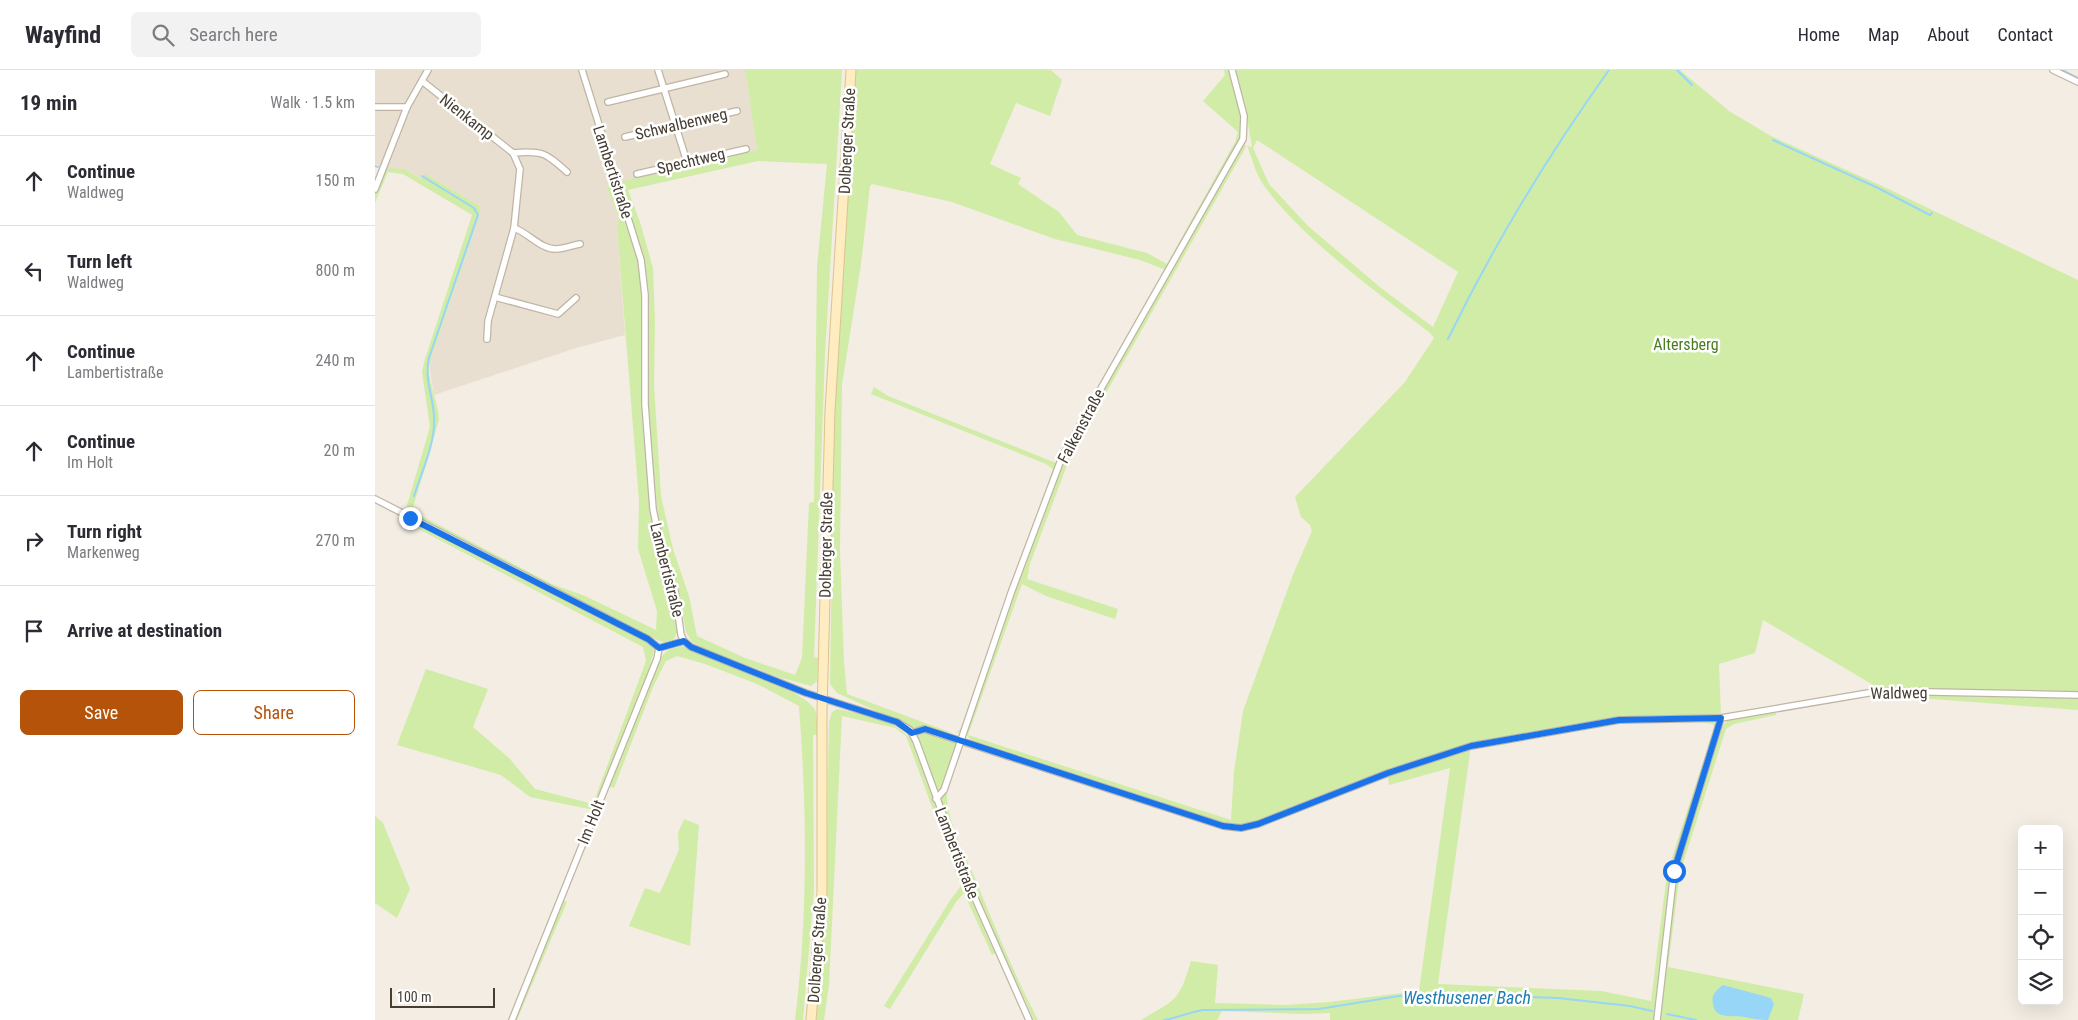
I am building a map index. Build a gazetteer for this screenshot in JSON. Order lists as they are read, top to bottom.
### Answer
{
  "streets": {
    "main road": ["Dolberger Straße"],
    "street": [
      "Nienkamp",
      "Schwalbenweg",
      "Spechtweg",
      "Lambertistraße",
      "Falkenstraße",
      "Waldweg",
      "Im Holt"
    ]
  },
  "crossings": [
    ["Lambertistraße", "Falkenstraße"],
    ["Lambertistraße", "Waldweg"],
    ["Falkenstraße", "Waldweg"]
  ],
  "water": ["Westhusener Bach"],
  "parks": ["Altersberg"],
  "scale_bar": "100 m",
  "page": {
    "header": "Wayfind",
    "search": "Search here",
    "nav": [
      "Home",
      "Map",
      "About",
      "Contact"
    ],
    "heading": ["19 min", "Walk · 1.5 km"],
    "list": [
      ["Continue", "Waldweg", "150 m"],
      ["Turn left", "Waldweg", "800 m"],
      ["Continue", "Lambertistraße", "240 m"],
      ["Continue", "Im Holt", "20 m"],
      ["Turn right", "Markenweg", "270 m"],
      "Arrive at destination"
    ],
    "buttons": ["Save", "Share"],
    "map_buttons": ["+", "−"],
    "scale": "100 m"
  }
}
